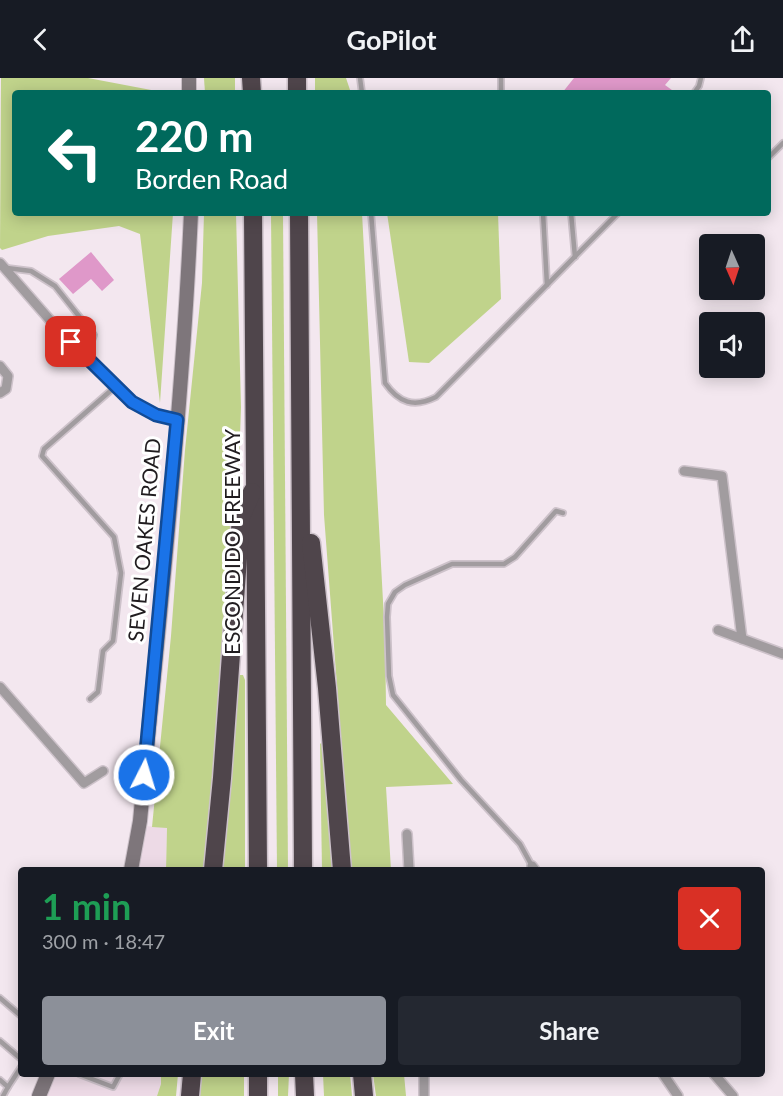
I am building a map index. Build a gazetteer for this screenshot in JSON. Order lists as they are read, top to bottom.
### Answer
{
  "streets": {
    "highway": ["ESCONDIDO FREEWAY"],
    "street": ["SEVEN OAKES ROAD"]
  },
  "north": "bottom",
  "page": {
    "header": "GoPilot",
    "turn": ["220 m", "Borden Road"],
    "heading": ["1 min", "300 m · 18:47"],
    "buttons": ["Exit", "Share"]
  }
}
